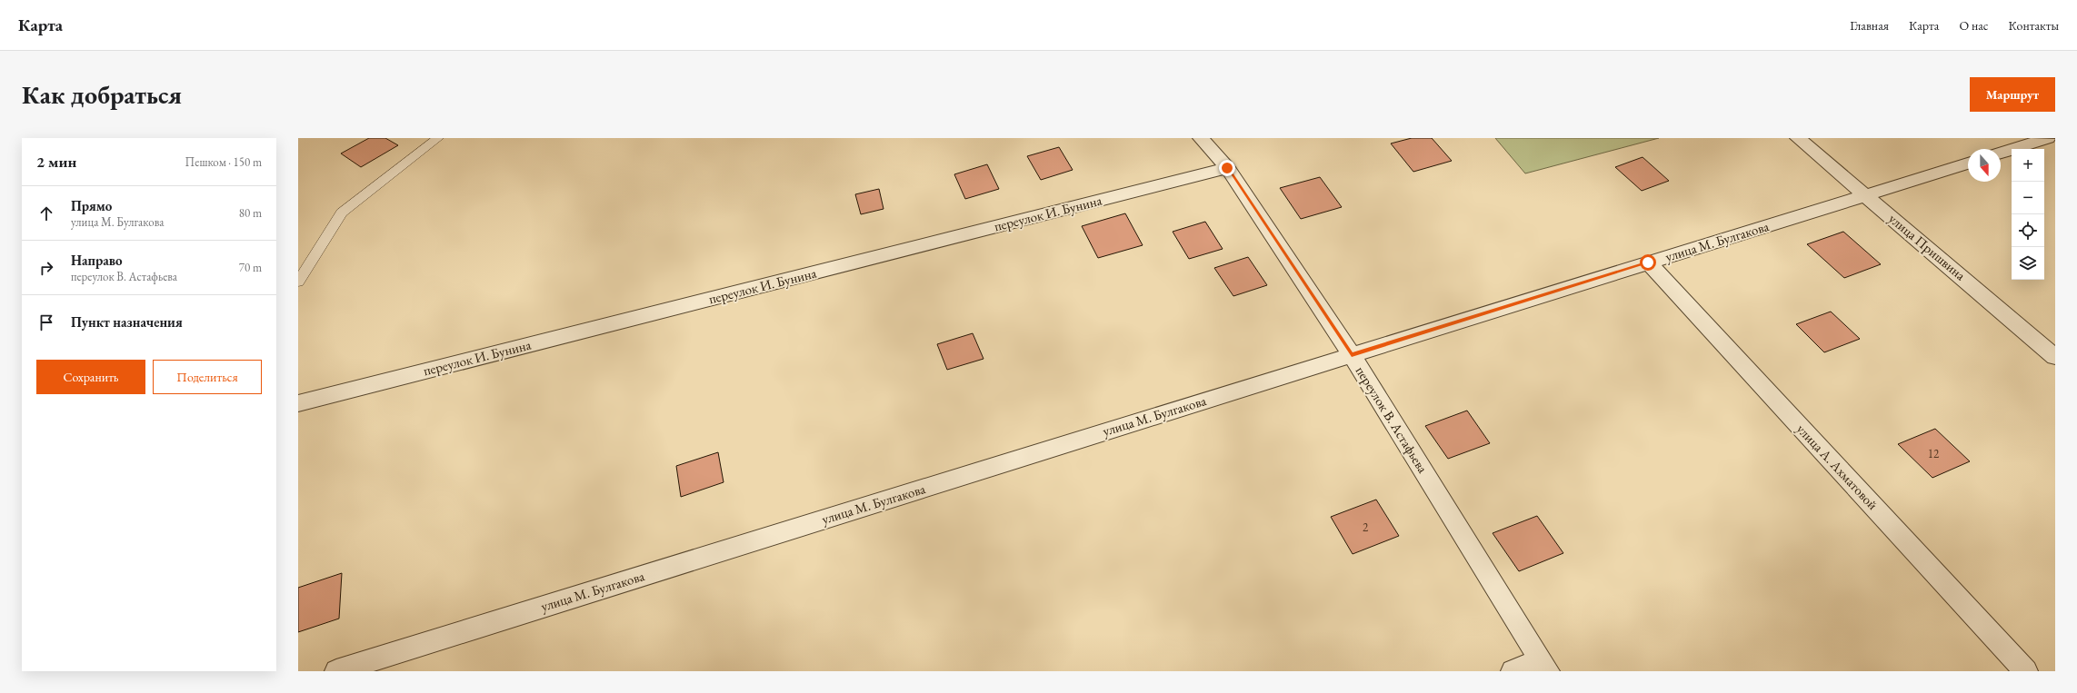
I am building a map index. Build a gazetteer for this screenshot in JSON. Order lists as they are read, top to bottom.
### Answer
{
  "streets": {
    "street": [
      "переулок И. Бунина",
      "улица М. Булгакова",
      "улица Пришвина",
      "переулок В. Астафьева",
      "улица А. Ахматовой"
    ]
  },
  "crossings": [
    ["переулок И. Бунина", "переулок В. Астафьева"],
    ["улица М. Булгакова", "улица Пришвина"],
    ["улица М. Булгакова", "переулок В. Астафьева"],
    ["улица М. Булгакова", "улица А. Ахматовой"]
  ],
  "house_numbers": ["12", "2"],
  "north": "bottom",
  "page": {
    "header": "Карта",
    "nav": [
      "Главная",
      "Карта",
      "О нас",
      "Контакты"
    ],
    "buttons": [
      "Маршрут",
      ["Сохранить", "Поделиться"]
    ],
    "title": "Как добраться",
    "heading": ["2 мин", "Пешком · 150 m"],
    "map_buttons": ["+", "−"],
    "list": [
      ["Прямо", "улица М. Булгакова", "80 m"],
      ["Направо", "переулок В. Астафьева", "70 m"],
      "Пункт назначения"
    ]
  }
}
